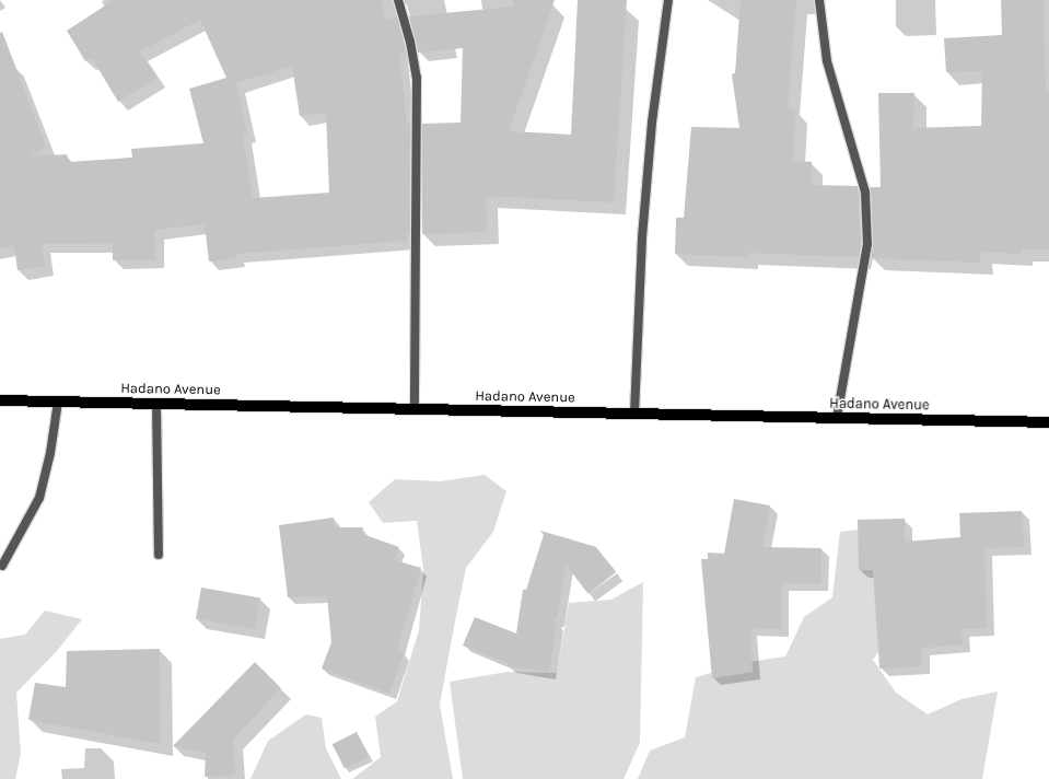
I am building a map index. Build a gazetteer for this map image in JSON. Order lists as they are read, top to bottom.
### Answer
{
  "streets": {
    "main road": ["Hadano Avenue"]
  }
}
